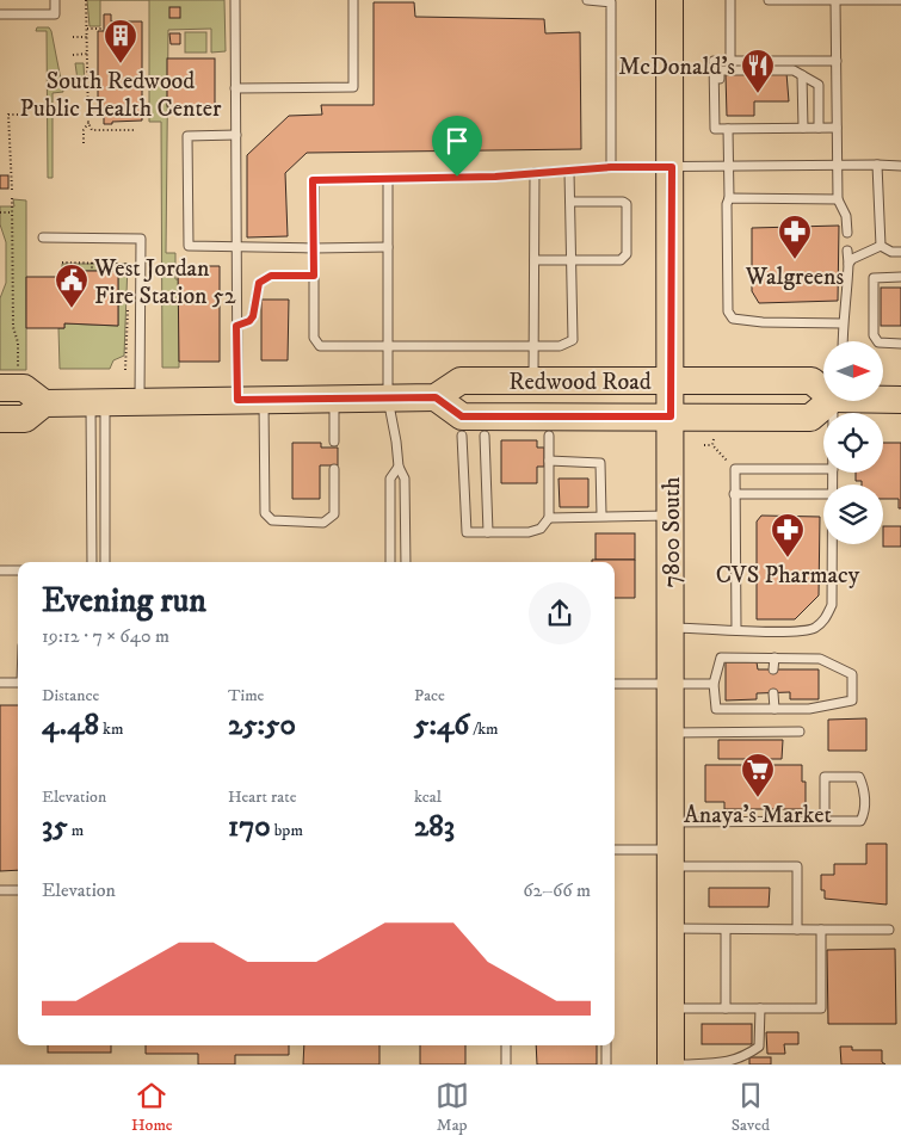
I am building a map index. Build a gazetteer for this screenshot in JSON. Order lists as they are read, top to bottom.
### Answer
{
  "streets": {
    "main road": ["Redwood Road", "7800 South"]
  },
  "crossings": [
    ["Redwood Road", "7800 South"]
  ],
  "places": {
    "building": ["South Redwood Public Health Center"],
    "restaurant": ["McDonald's"],
    "pharmacy": ["Walgreens", "CVS Pharmacy"],
    "public building": ["West Jordan Fire Station 52"],
    "supermarket": ["Anaya's Market"]
  },
  "north": "right",
  "page": {
    "heading": ["Evening run", "19:12 · 7 × 640 m"],
    "stats": [
      ["Distance", "4.48 km"],
      ["Time", "25:50"],
      ["Pace", "5:46 /km"],
      ["Elevation", "35 m"],
      ["Heart rate", "170 bpm"],
      ["kcal", "283"]
    ],
    "chart": ["Elevation", "62–66 m"],
    "tabs": ["Home", "Map", "Saved"]
  }
}
